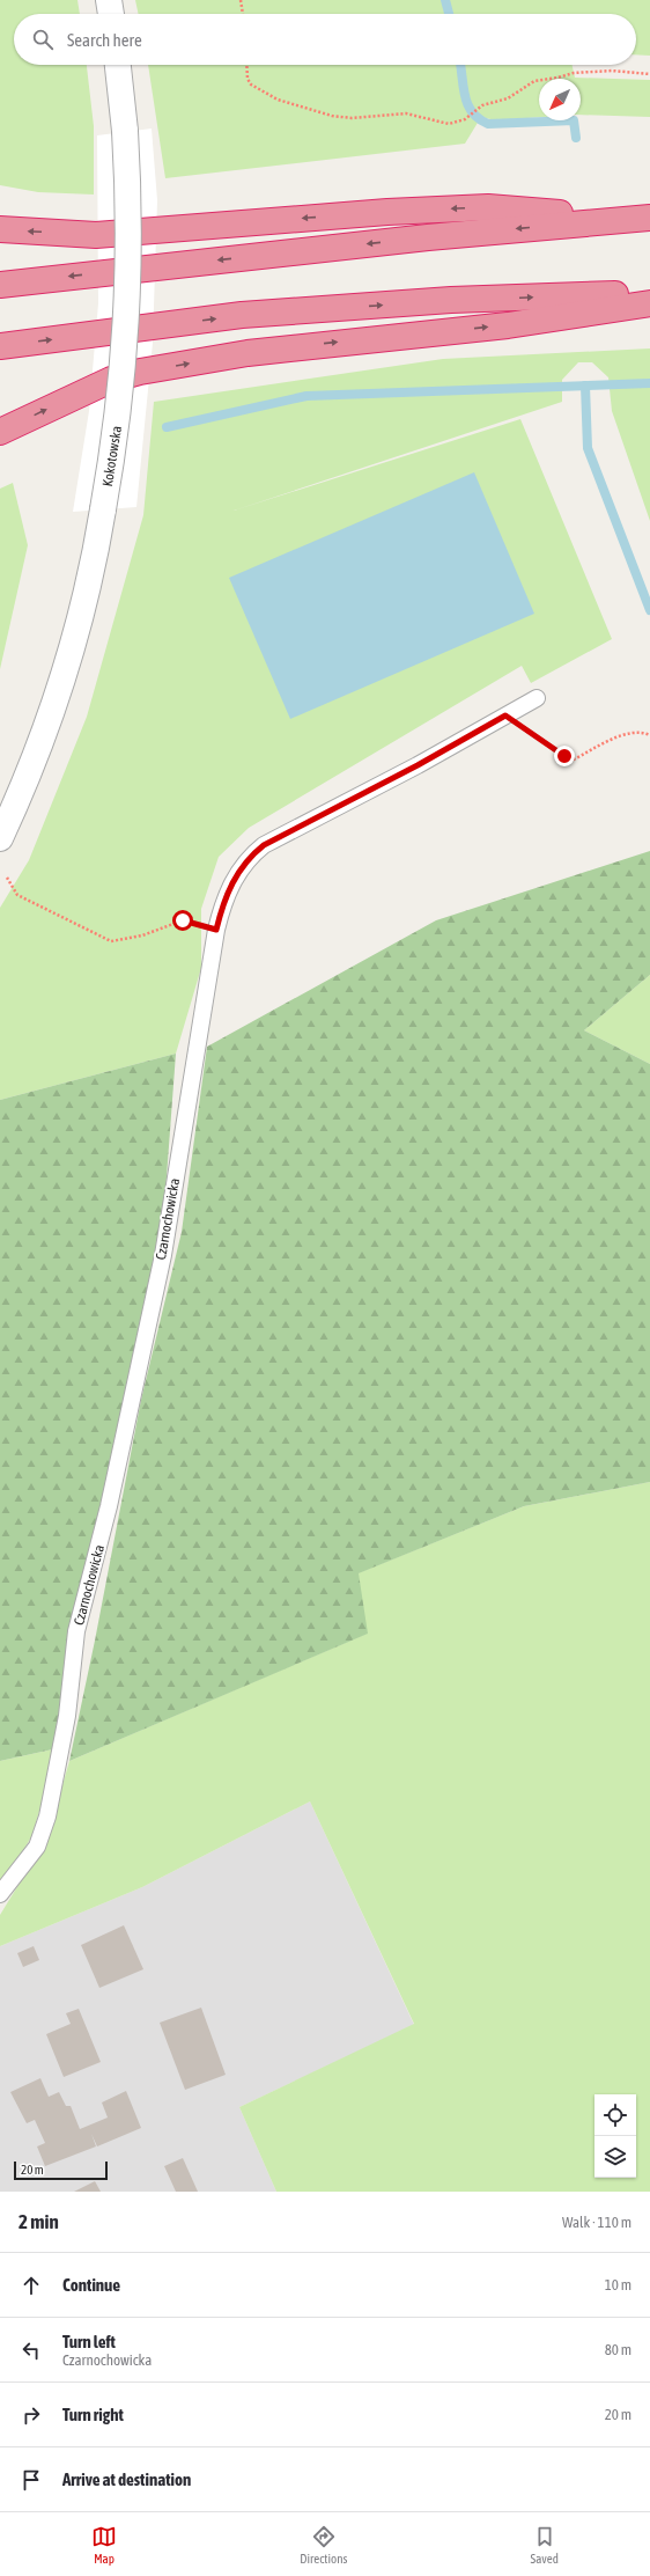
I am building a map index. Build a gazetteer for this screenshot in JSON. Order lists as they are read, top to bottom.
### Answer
{
  "streets": {
    "street": ["Kokotowska"],
    "lane": ["Czarnochowicka"]
  },
  "scale_bar": "20 m",
  "north": "bottom left",
  "page": {
    "search": "Search here",
    "scale": "20 m",
    "heading": ["2 min", "Walk · 110 m"],
    "list": [
      ["Continue", "10 m"],
      ["Turn left", "Czarnochowicka", "80 m"],
      ["Turn right", "20 m"],
      "Arrive at destination"
    ],
    "nav": ["Map", "Directions", "Saved"]
  }
}
